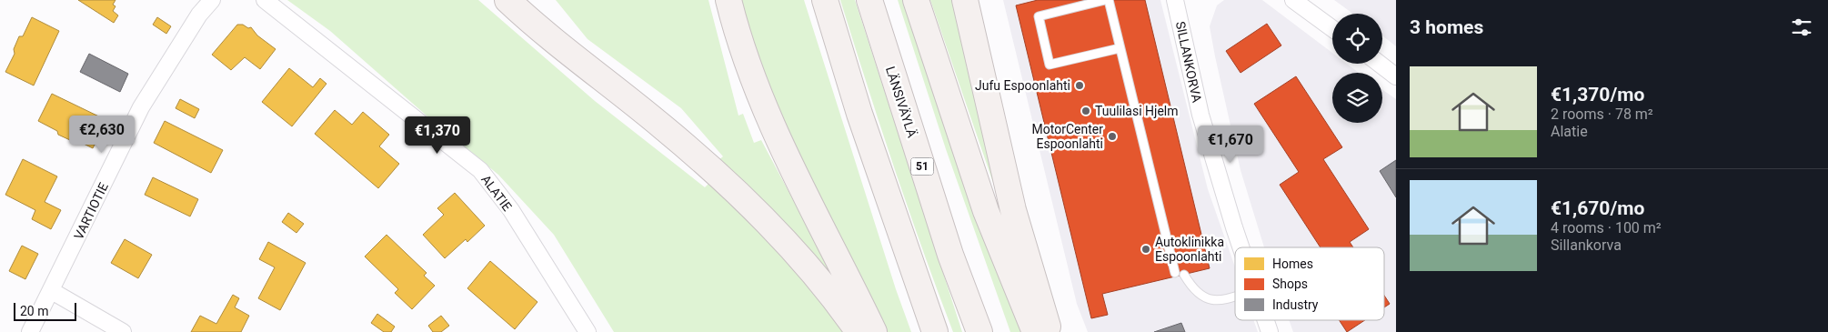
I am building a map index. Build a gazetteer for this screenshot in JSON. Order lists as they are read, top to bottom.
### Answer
{
  "streets": {
    "highway": ["LÄNSIVÄYLÄ", "51"],
    "street": ["SILLANKORVA", "ALATIE", "VARTIOTIE"]
  },
  "places": [
    "Jufu Espoonlahti",
    "Tuulilasi Hjelm",
    "MotorCenter Espoonlahti",
    "Autoklinikka Espoonlahti"
  ],
  "legend": ["Homes", "Shops", "Industry"],
  "scale_bar": "20 m",
  "page": {
    "heading": "3 homes",
    "list": [
      {
        "name": "€1,370/mo",
        "note": "2 rooms · 78 m² · Alatie"
      },
      {
        "name": "€1,670/mo",
        "note": "4 rooms · 100 m² · Sillankorva"
      }
    ],
    "price": ["€2,630", "€1,370", "€1,670"],
    "scale": "20 m"
  }
}
